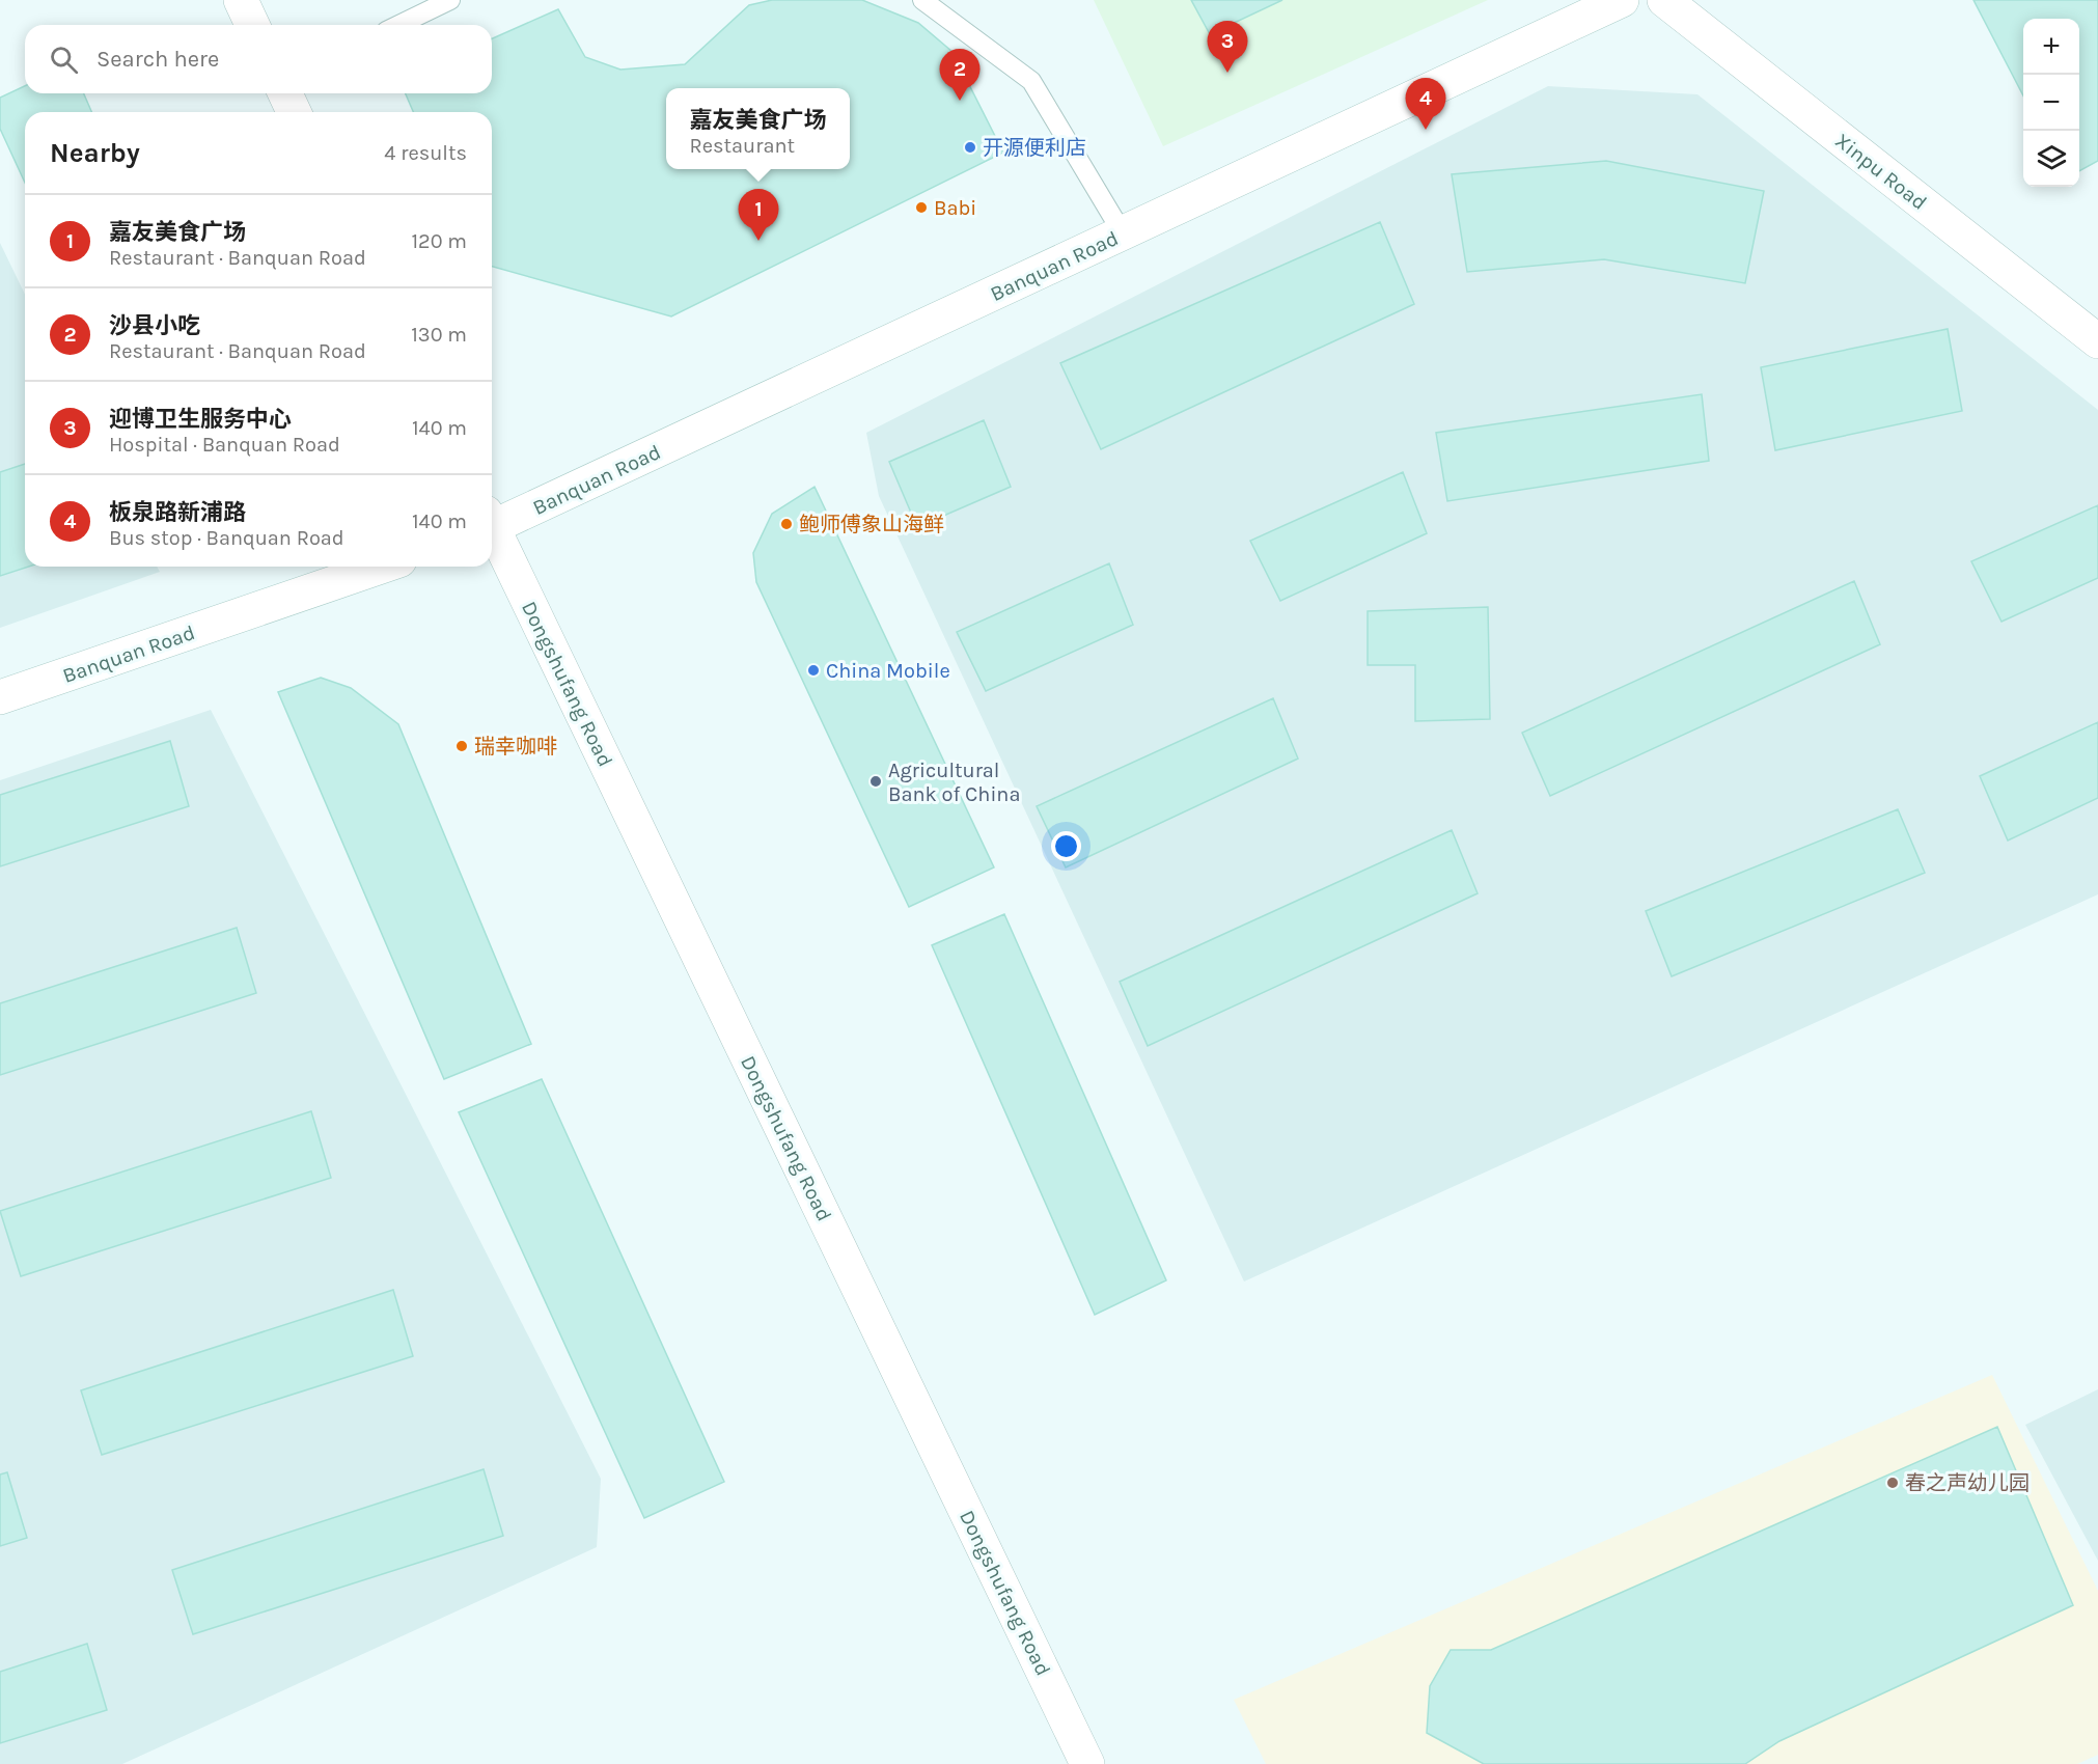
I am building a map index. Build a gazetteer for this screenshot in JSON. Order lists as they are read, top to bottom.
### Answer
{
  "streets": {
    "street": ["Xinpu Road", "Banquan Road", "Dongshufang Road"]
  },
  "places": [
    "开源便利店",
    "Babi",
    "鲍师傅象山海鲜",
    "China Mobile",
    "瑞幸咖啡",
    "Agricultural Bank of China",
    "春之声幼儿园"
  ],
  "page": {
    "map_buttons": ["+", "−"],
    "pins": [
      "3",
      "2",
      "4",
      "1"
    ],
    "search": "Search here",
    "popup": ["嘉友美食广场", "Restaurant"],
    "heading": ["Nearby", "4 results"],
    "list": [
      {
        "mark": "1",
        "name": "嘉友美食广场",
        "note": "Restaurant · Banquan Road",
        "value": "120 m"
      },
      {
        "mark": "2",
        "name": "沙县小吃",
        "note": "Restaurant · Banquan Road",
        "value": "130 m"
      },
      {
        "mark": "3",
        "name": "迎博卫生服务中心",
        "note": "Hospital · Banquan Road",
        "value": "140 m"
      },
      {
        "mark": "4",
        "name": "板泉路新浦路",
        "note": "Bus stop · Banquan Road",
        "value": "140 m"
      }
    ]
  }
}
